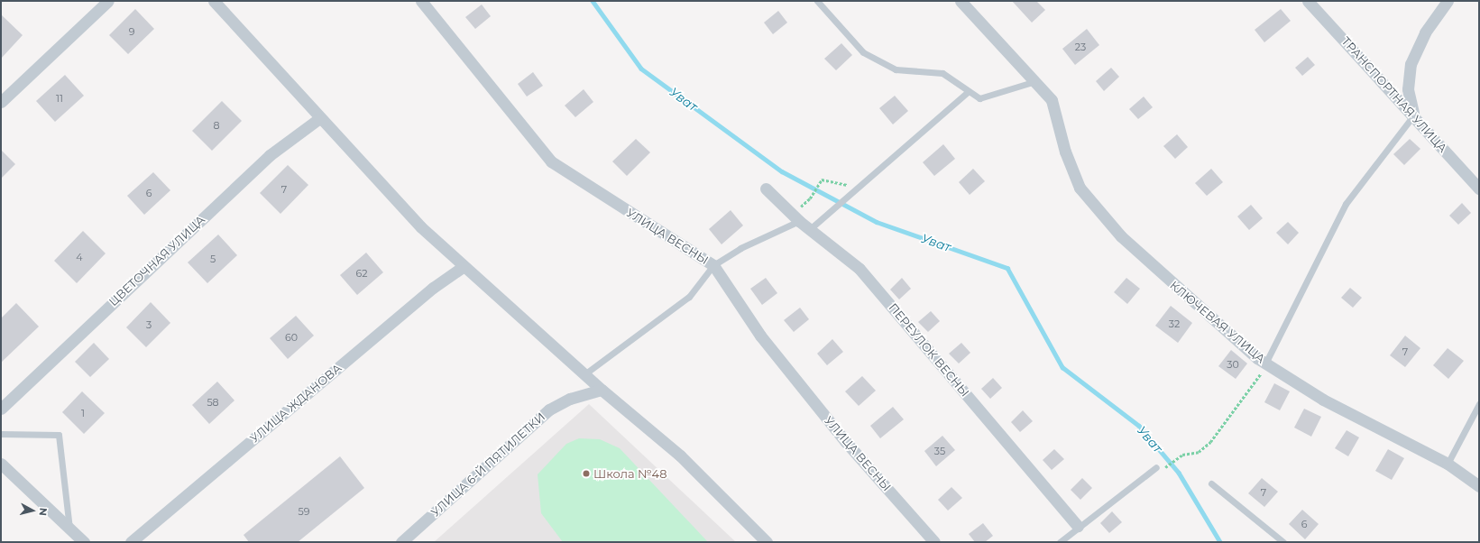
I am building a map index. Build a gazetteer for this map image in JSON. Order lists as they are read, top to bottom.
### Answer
{
  "streets": {
    "street": [
      "ТРАНСПОРТНАЯ УЛИЦА",
      "УЛИЦА ВЕСНЫ",
      "ЦВЕТОЧНАЯ УЛИЦА",
      "КЛЮЧЕВАЯ УЛИЦА",
      "ПЕРЕУЛОК ВЕСНЫ",
      "УЛИЦА ЖДАНОВА",
      "УЛИЦА 6-Й ПЯТИЛЕТКИ"
    ]
  },
  "water": ["Уват"],
  "places": ["Школа №48"],
  "house_numbers": [
    "9",
    "23",
    "11",
    "8",
    "7",
    "6",
    "4",
    "5",
    "62",
    "32",
    "3",
    "60",
    "7",
    "30",
    "58",
    "1",
    "35",
    "7",
    "59",
    "6"
  ],
  "north": "right"
}
